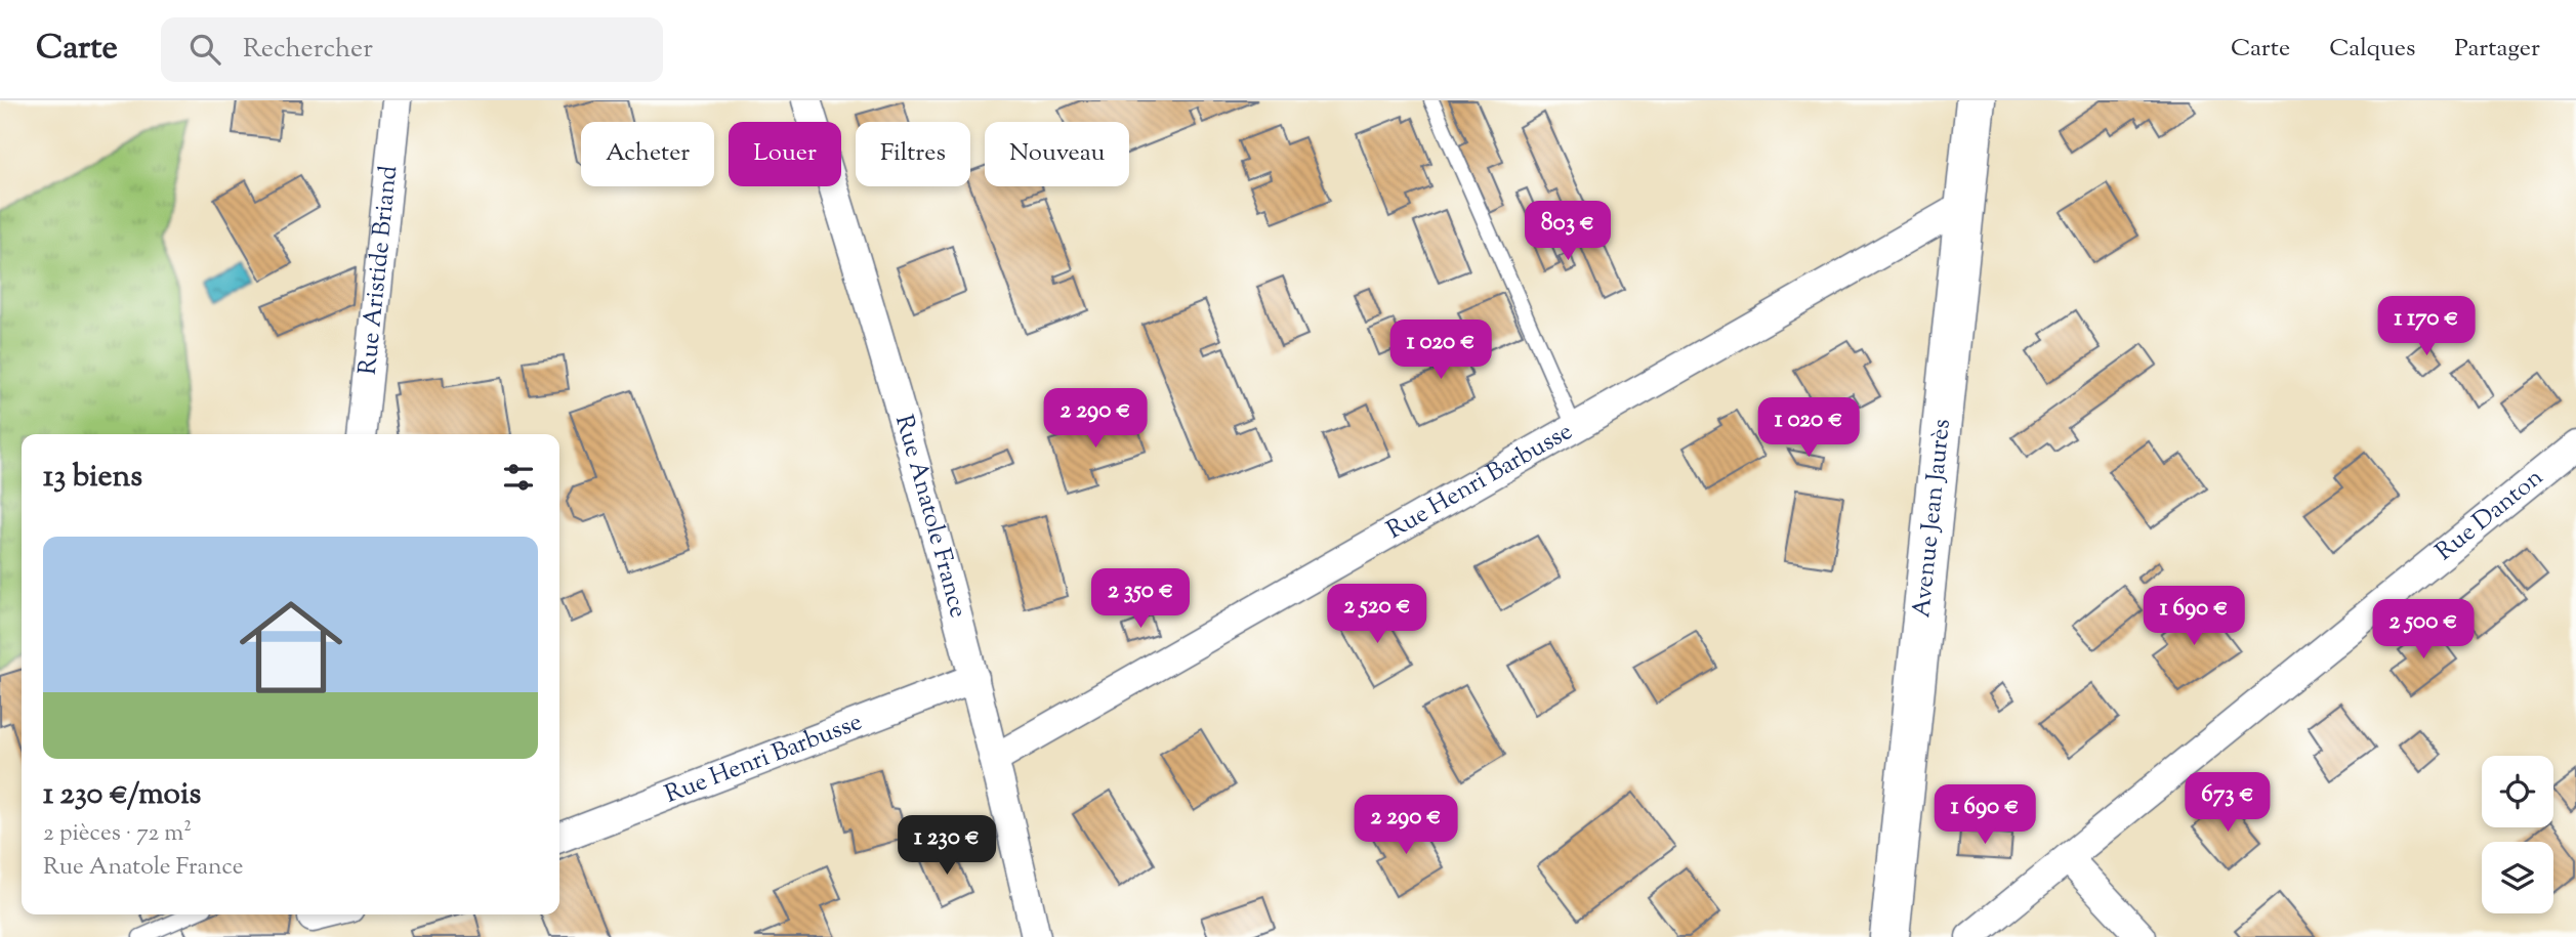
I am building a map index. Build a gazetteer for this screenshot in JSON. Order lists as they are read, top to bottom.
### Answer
{
  "streets": {
    "main road": ["Avenue Jean Jaurès"],
    "street": [
      "Rue Aristide Briand",
      "Rue Henri Barbusse",
      "Rue Danton",
      "Rue Anatole France"
    ]
  },
  "crossings": [
    ["Rue Henri Barbusse", "Rue Anatole France"],
    ["Rue Henri Barbusse", "Avenue Jean Jaurès"]
  ],
  "page": {
    "header": "Carte",
    "search": "Rechercher",
    "nav": ["Carte", "Calques", "Partager"],
    "chip": [
      "Acheter",
      "Louer",
      "Filtres",
      "Nouveau"
    ],
    "price": [
      "803 €",
      "1 170 €",
      "1 020 €",
      "2 290 €",
      "1 020 €",
      "2 350 €",
      "2 520 €",
      "1 690 €",
      "2 500 €",
      "673 €",
      "1 690 €",
      "2 290 €",
      "1 230 €"
    ],
    "heading": "13 biens",
    "list": [
      {
        "name": "1 230 €/mois",
        "note": "2 pièces · 72 m² · Rue Anatole France"
      }
    ]
  }
}
